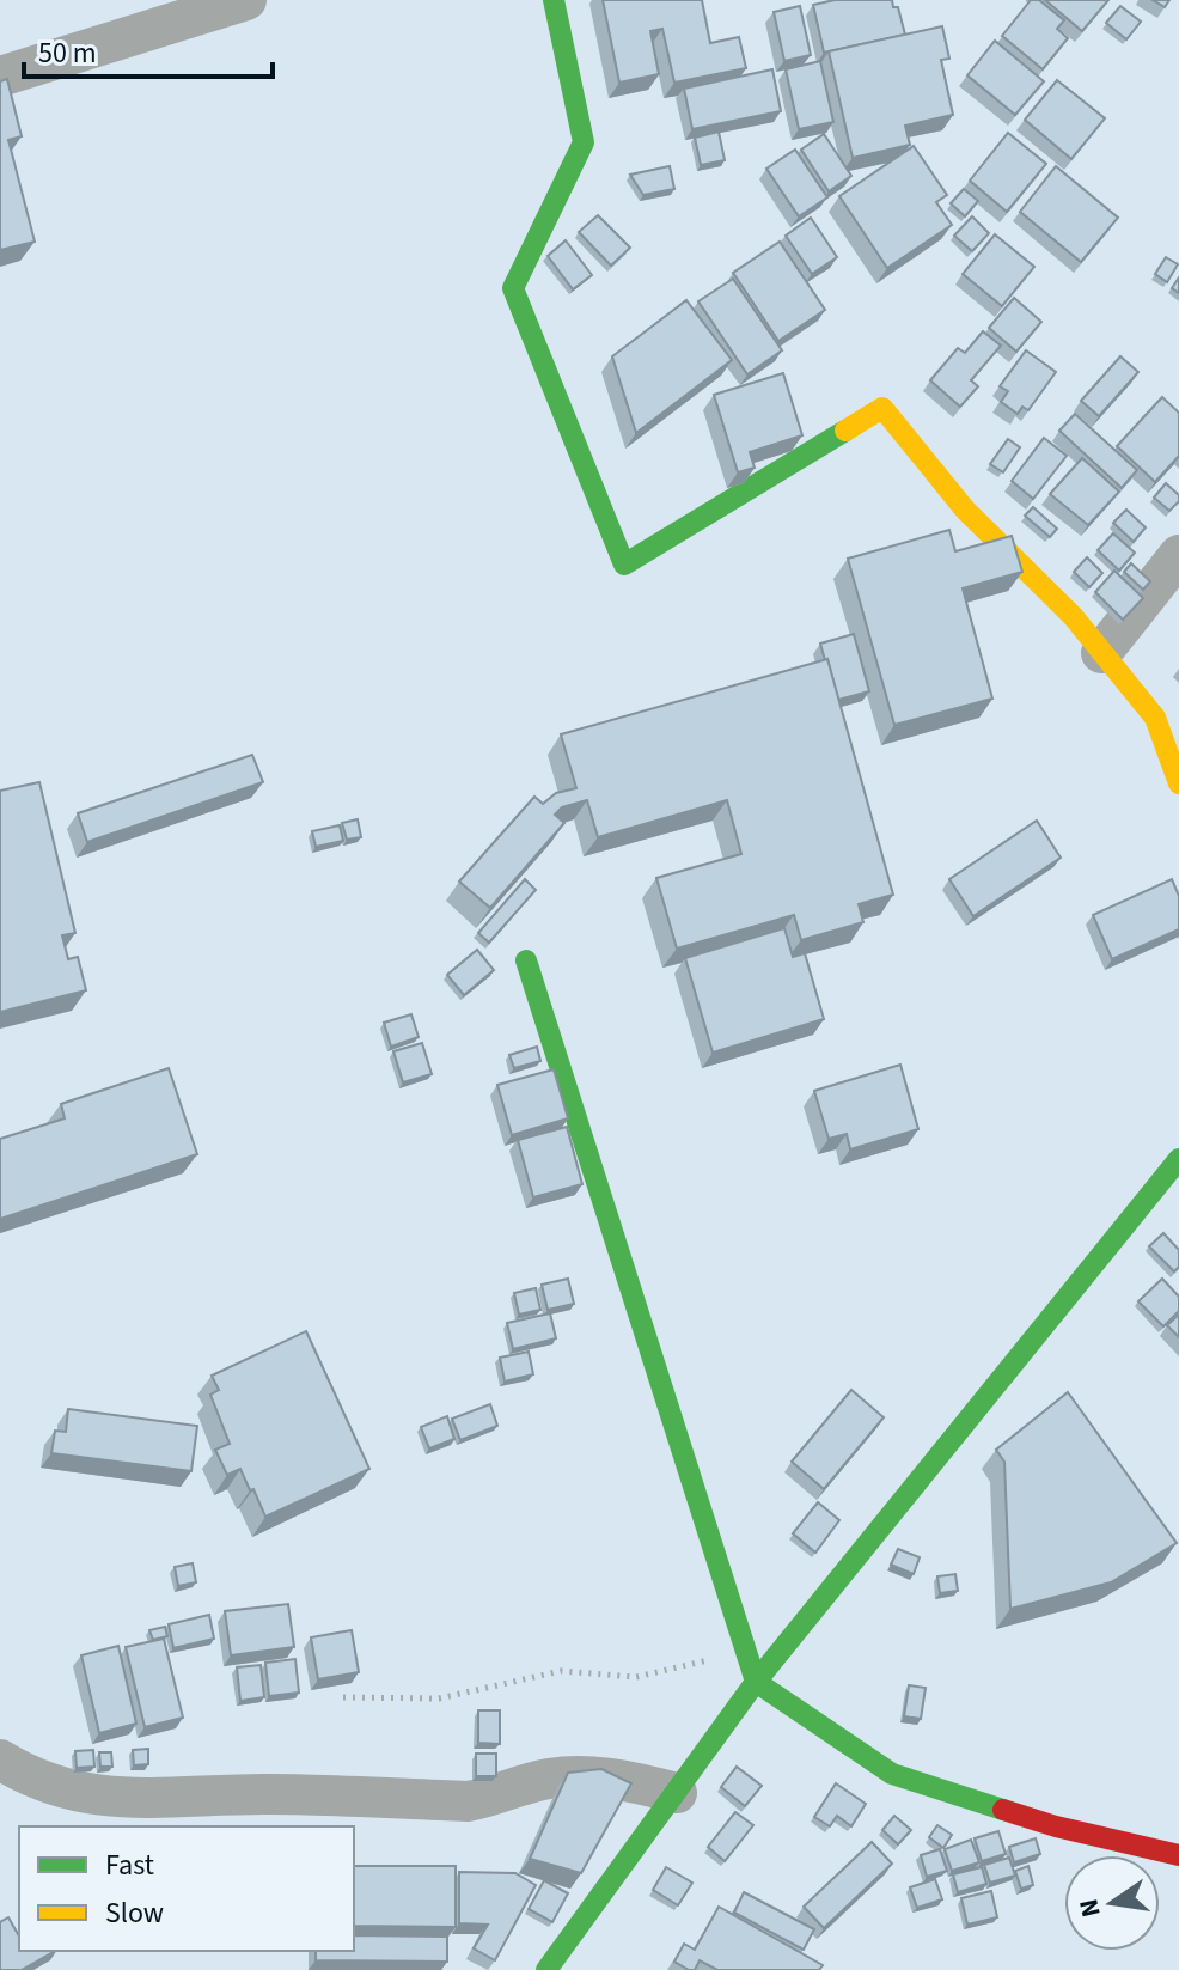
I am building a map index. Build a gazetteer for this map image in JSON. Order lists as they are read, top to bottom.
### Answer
{
  "legend": ["Fast", "Slow"],
  "scale_bar": "50 m",
  "north": "left"
}
